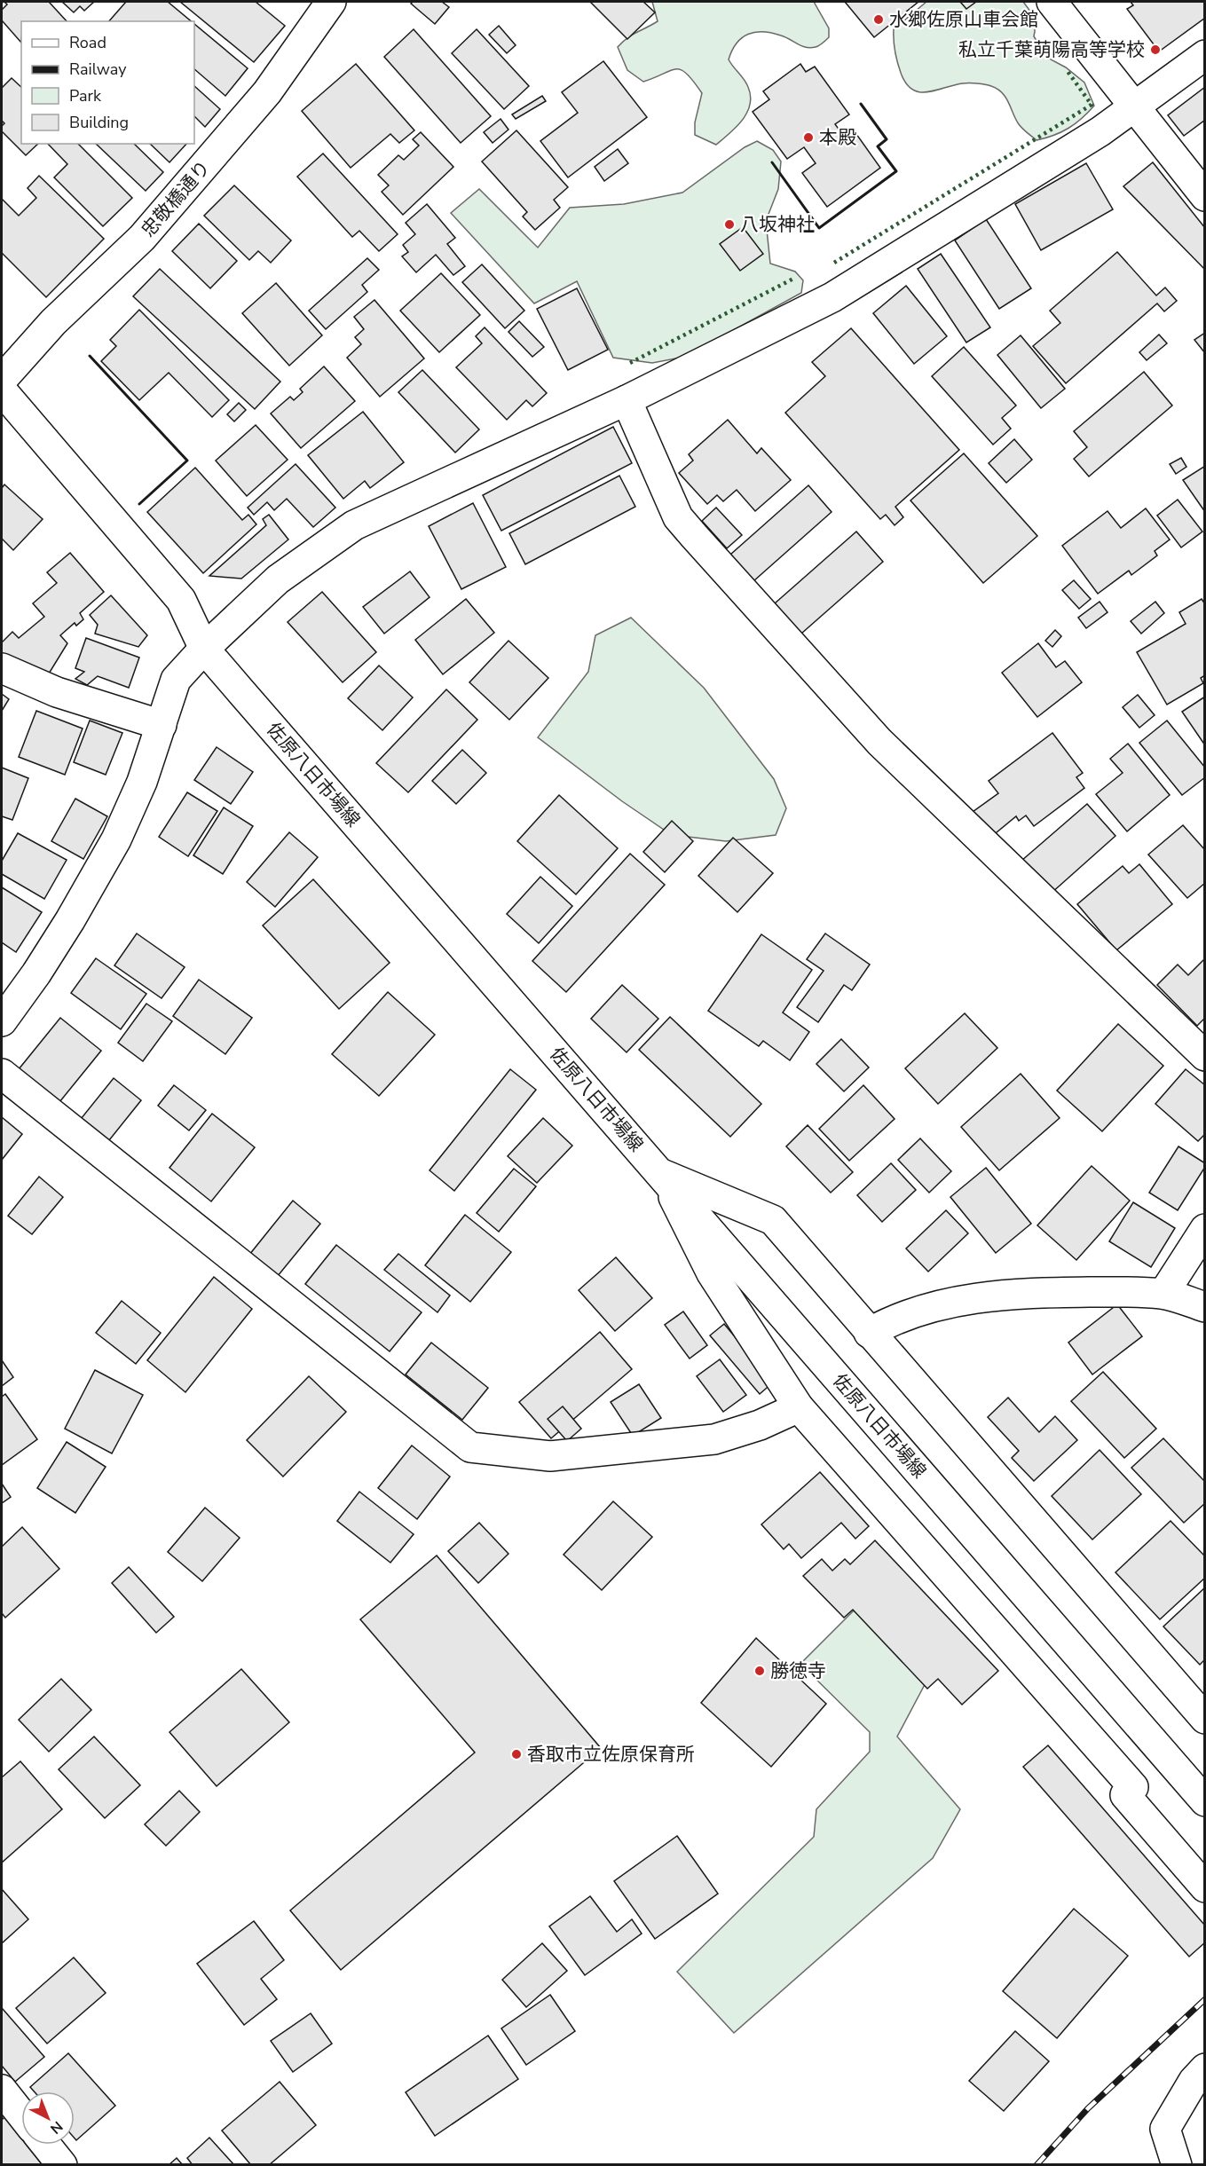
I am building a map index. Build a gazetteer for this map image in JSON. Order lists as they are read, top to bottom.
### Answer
{
  "streets": {
    "street": ["忠敬橋通り", "佐原八日市場線"]
  },
  "places": [
    "水郷佐原山車会館",
    "私立千葉萌陽高等学校",
    "本殿",
    "八坂神社",
    "勝徳寺",
    "香取市立佐原保育所"
  ],
  "legend": [
    "Road",
    "Railway",
    "Park",
    "Building"
  ],
  "north": "bottom right"
}
